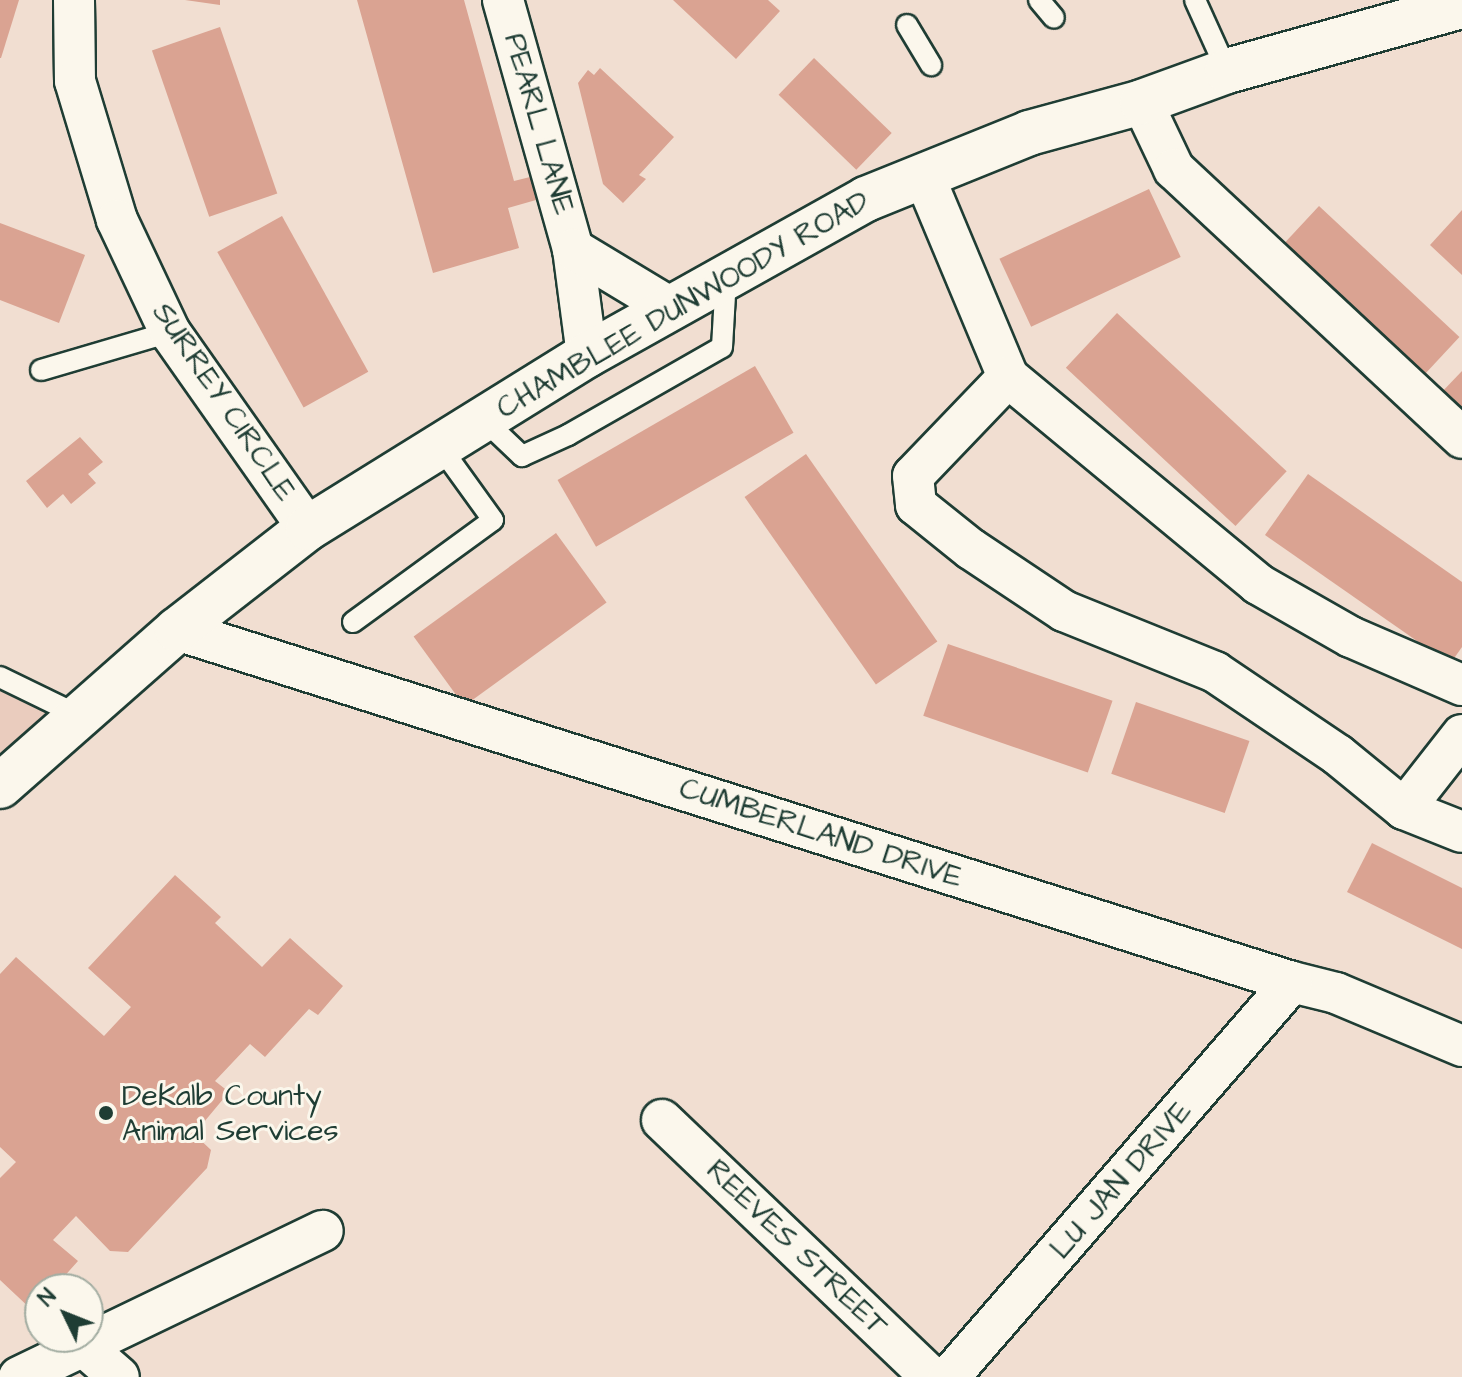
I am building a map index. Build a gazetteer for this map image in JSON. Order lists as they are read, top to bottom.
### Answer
{
  "streets": {
    "street": [
      "PEARL LANE",
      "CHAMBLEE DUNWOODY ROAD",
      "SURREY CIRCLE",
      "CUMBERLAND DRIVE",
      "LU JAN DRIVE",
      "REEVES STREET"
    ]
  },
  "crossings": [
    ["PEARL LANE", "CHAMBLEE DUNWOODY ROAD"],
    ["CHAMBLEE DUNWOODY ROAD", "SURREY CIRCLE"],
    ["CHAMBLEE DUNWOODY ROAD", "CUMBERLAND DRIVE"],
    ["CUMBERLAND DRIVE", "LU JAN DRIVE"]
  ],
  "places": ["DeKalb County Animal Services"],
  "north": "top left"
}
